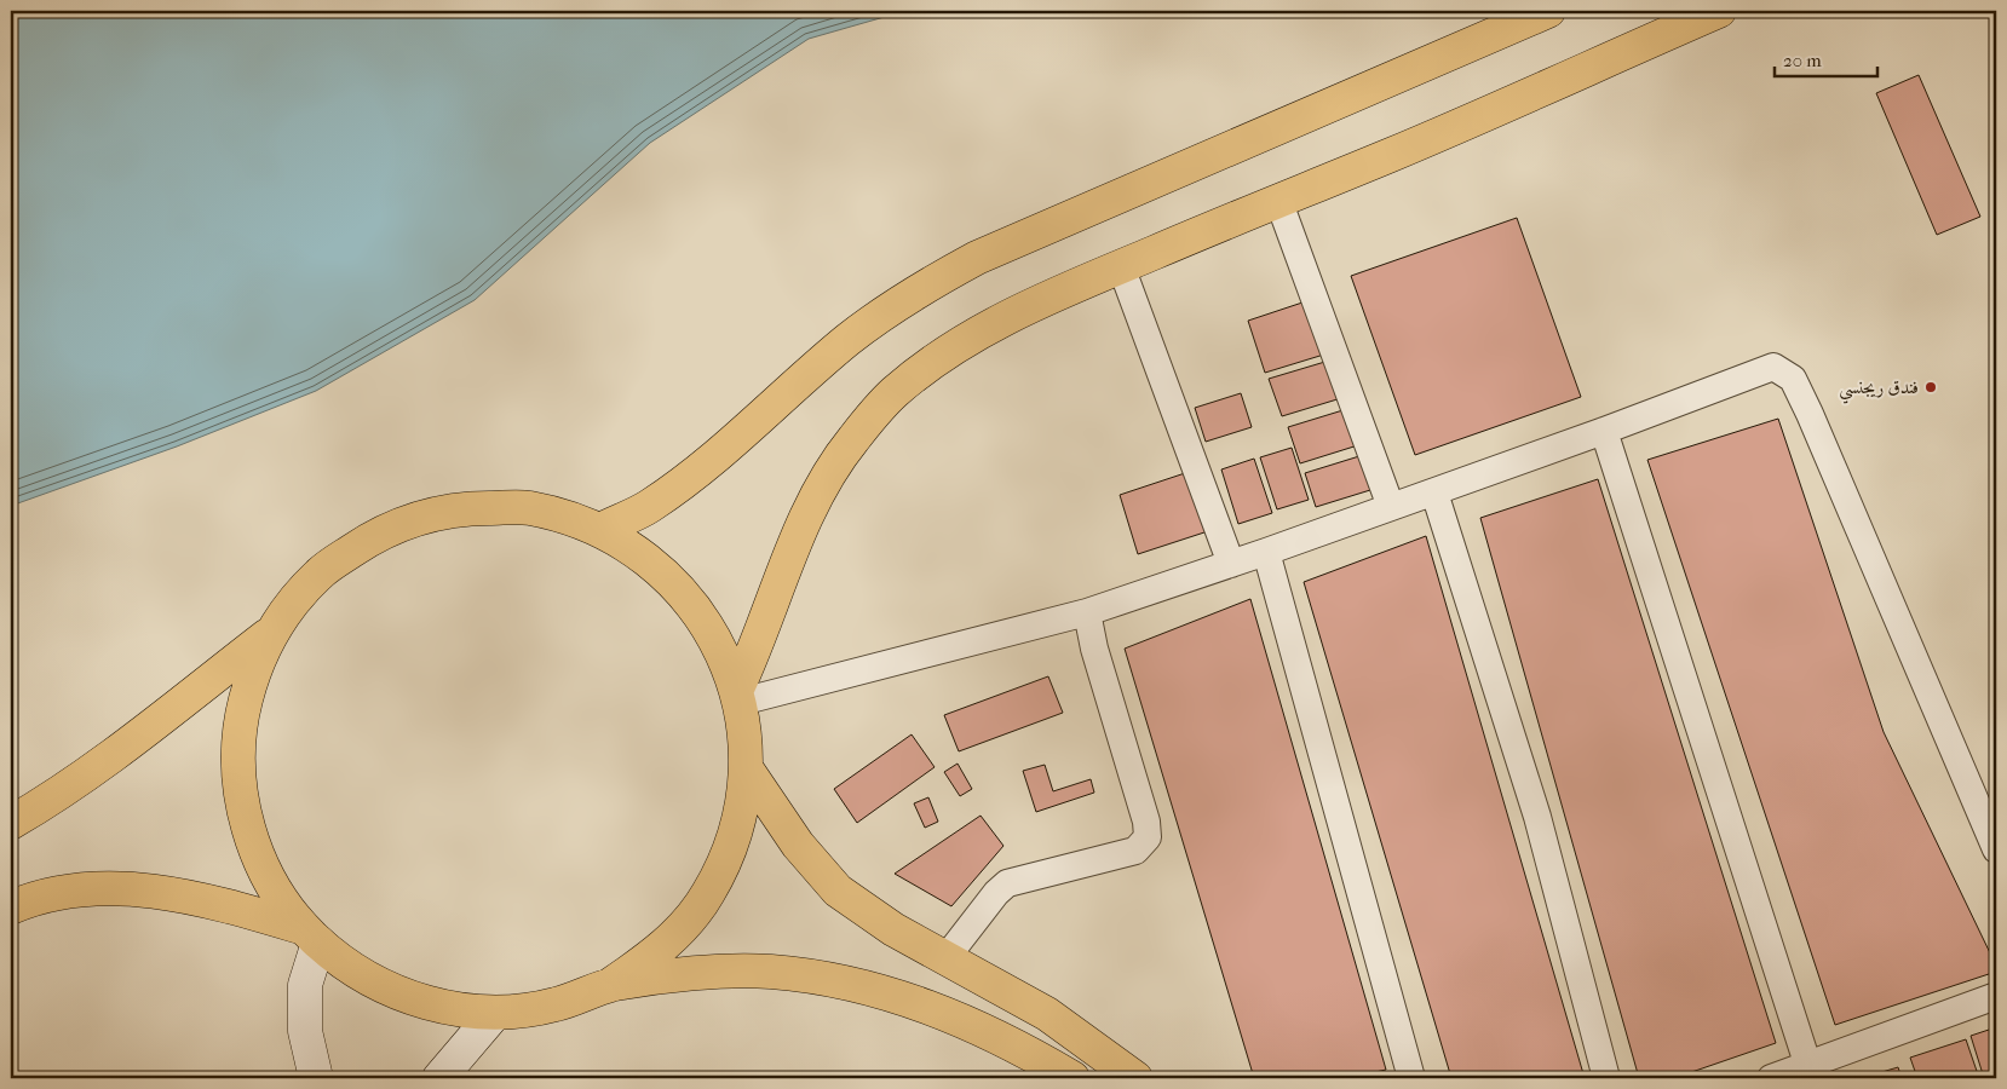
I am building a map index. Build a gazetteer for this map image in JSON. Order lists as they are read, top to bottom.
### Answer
{
  "places": ["فندق ريجنسي"],
  "scale_bar": "20 m"
}
